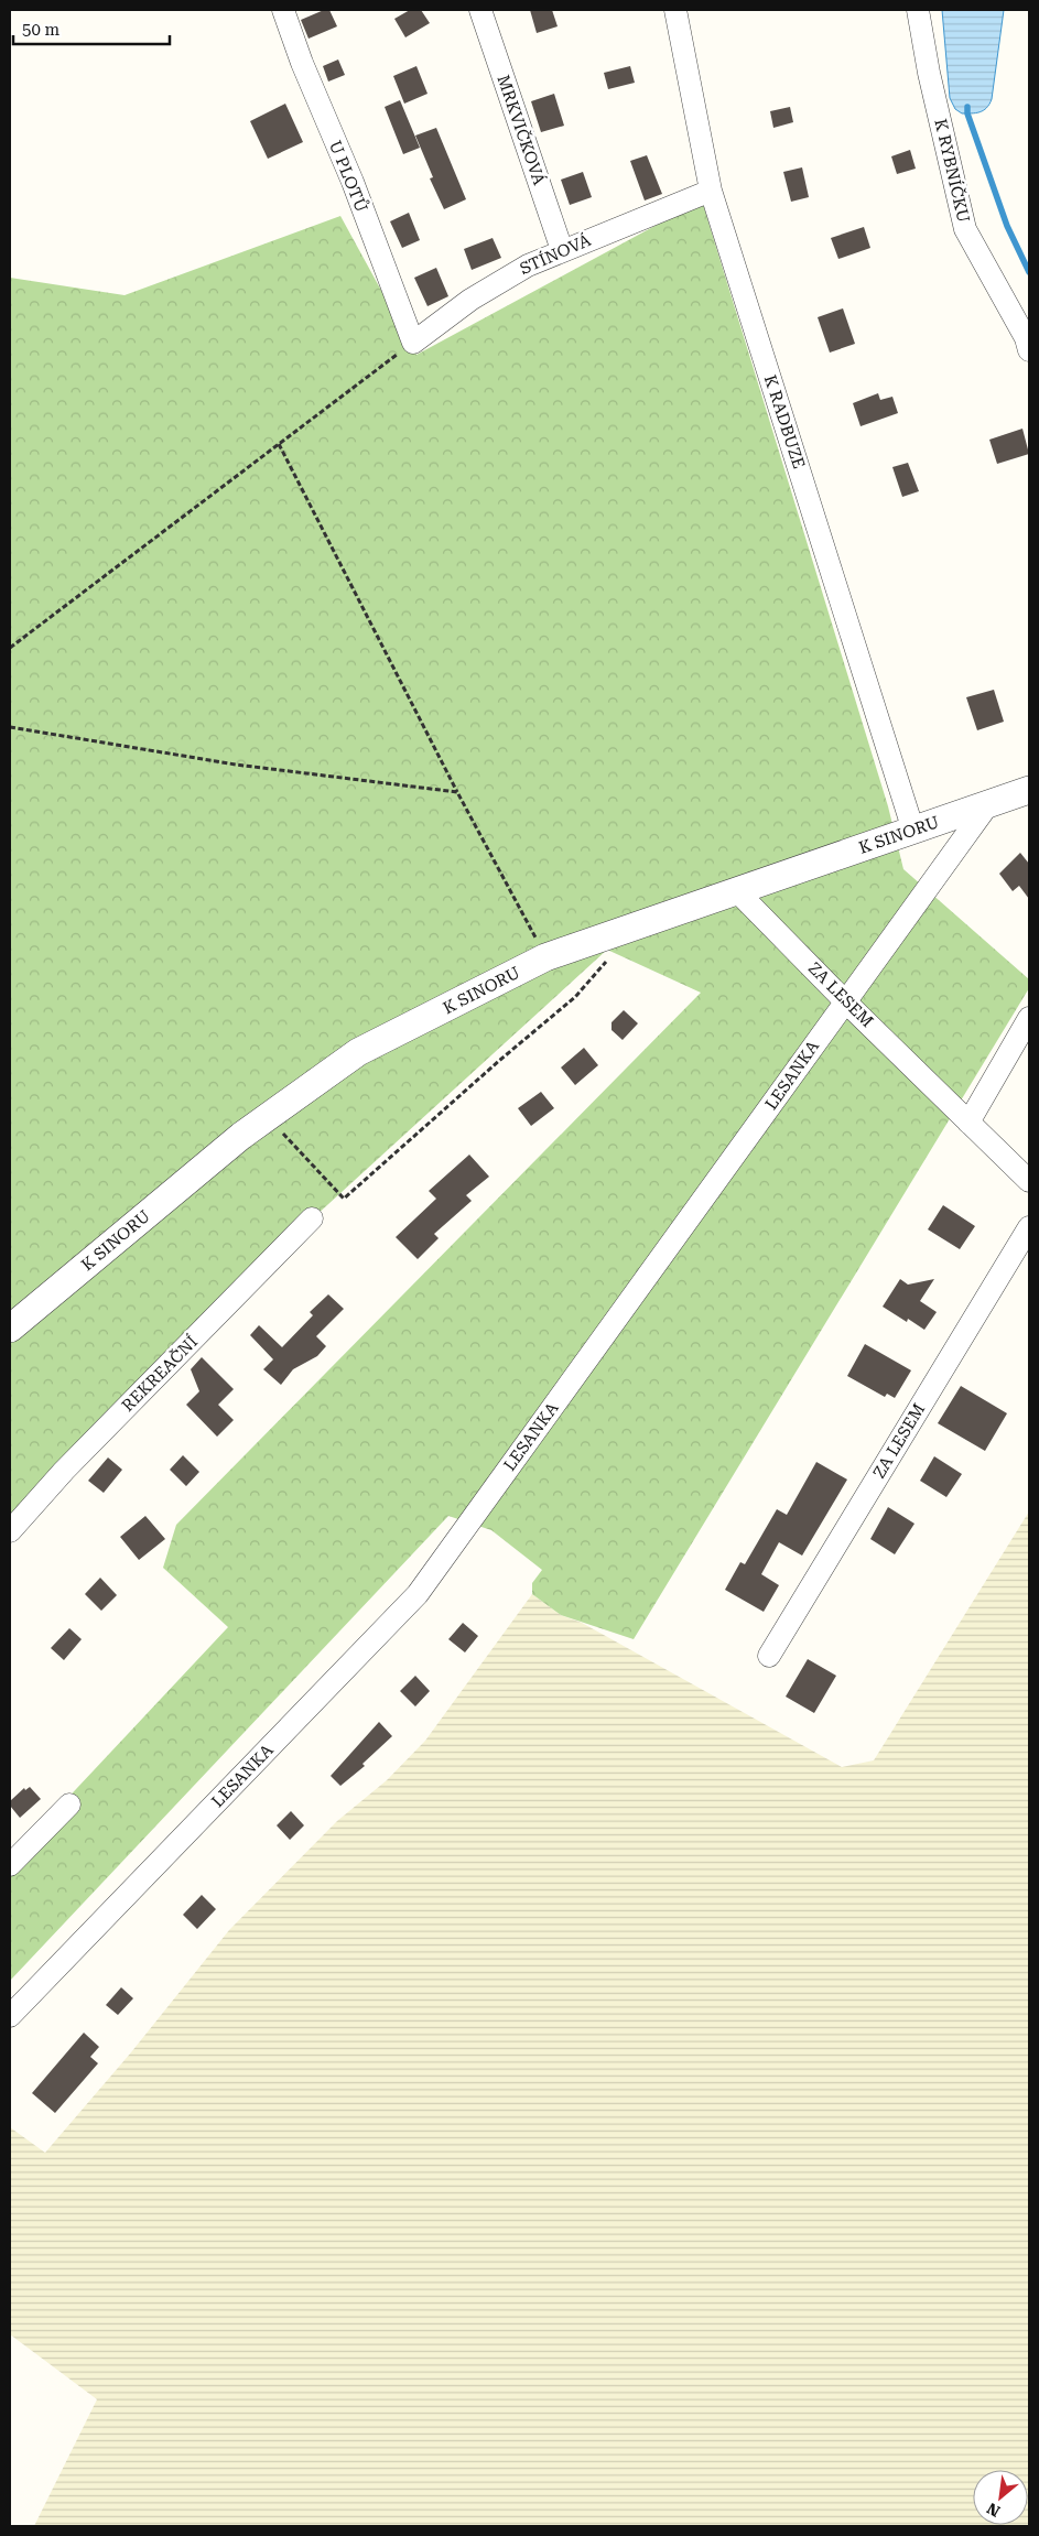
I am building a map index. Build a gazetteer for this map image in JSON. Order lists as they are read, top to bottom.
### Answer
{
  "streets": {
    "street": [
      "MRKVIČKOVÁ",
      "K RYBNÍČKU",
      "U PLOTŮ",
      "STÍNOVÁ",
      "K RADBUZE",
      "K SINORU",
      "ZA LESEM",
      "LESANKA",
      "REKREAČNÍ"
    ]
  },
  "crossings": [
    ["MRKVIČKOVÁ", "STÍNOVÁ"],
    ["U PLOTŮ", "STÍNOVÁ"],
    ["STÍNOVÁ", "K RADBUZE"],
    ["K RADBUZE", "K SINORU"],
    ["K SINORU", "ZA LESEM"],
    ["K SINORU", "LESANKA"],
    ["ZA LESEM", "LESANKA"]
  ],
  "scale_bar": "50 m",
  "north": "bottom left"
}
